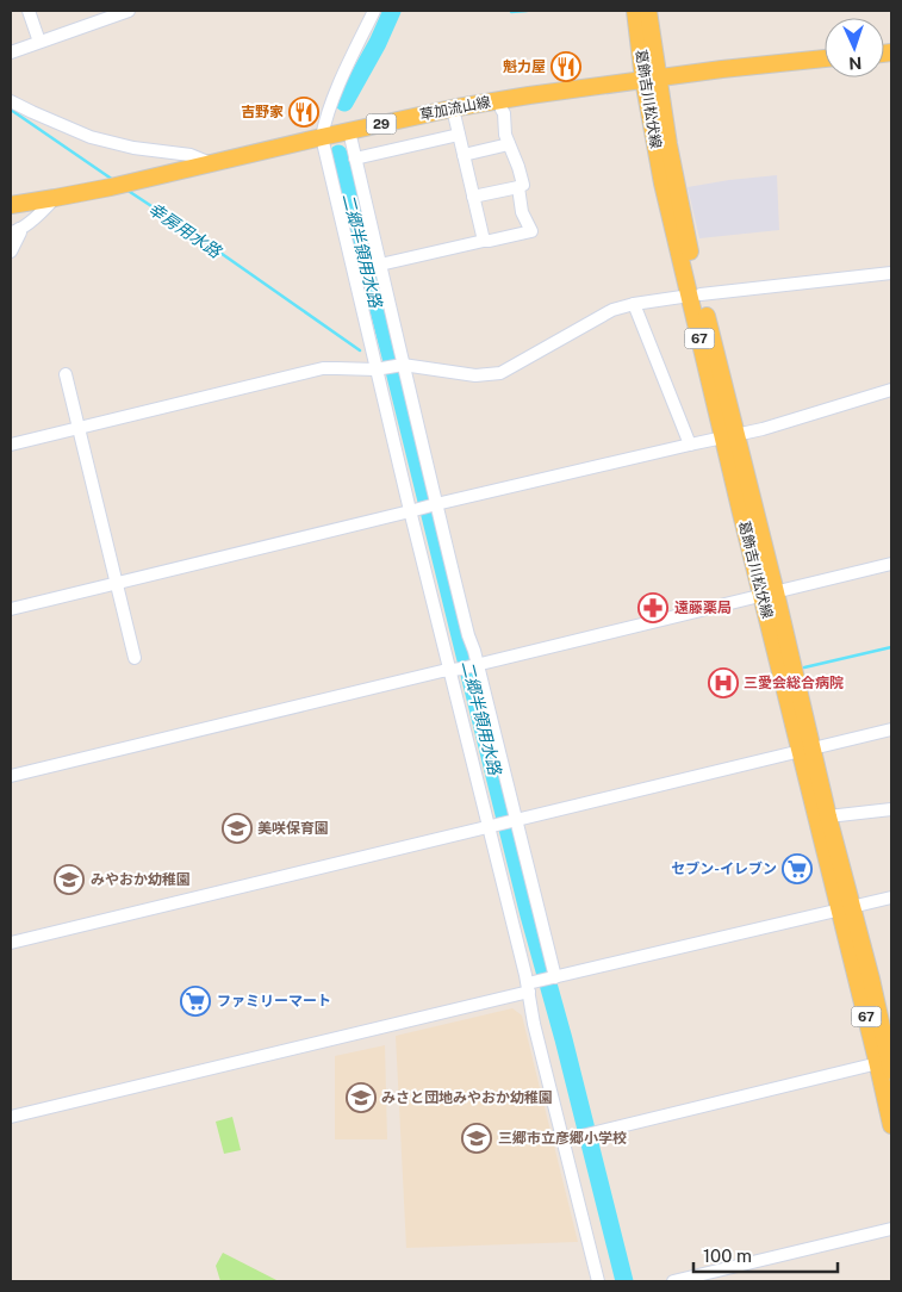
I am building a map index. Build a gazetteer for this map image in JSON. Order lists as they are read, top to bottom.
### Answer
{
  "streets": {
    "main road": [
      "葛飾吉川松伏線",
      "草加流山線",
      "29",
      "67"
    ]
  },
  "crossings": [
    ["葛飾吉川松伏線", "草加流山線"]
  ],
  "water": ["幸房用水路", "二郷半領用水路"],
  "places": {
    "restaurant": ["魁力屋", "吉野家"],
    "pharmacy": ["遠藤薬局"],
    "hospital": ["三愛会総合病院"],
    "school or university": [
      "美咲保育園",
      "みやおか幼稚園",
      "みさと団地みやおか幼稚園",
      "三郷市立彦郷小学校"
    ],
    "supermarket": ["セブン-イレブン", "ファミリーマート"]
  },
  "scale_bar": "100 m",
  "north": "bottom"
}
